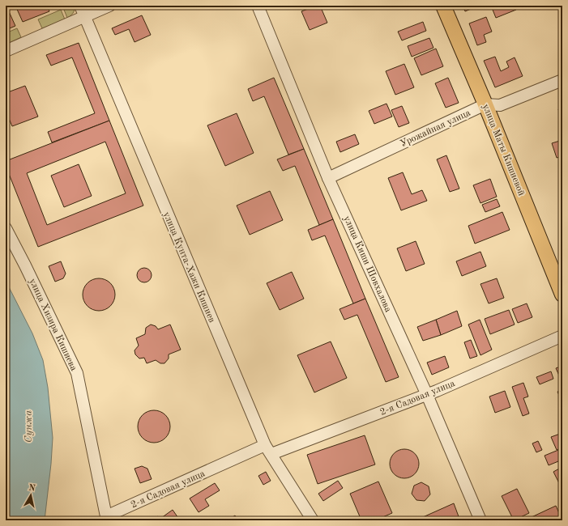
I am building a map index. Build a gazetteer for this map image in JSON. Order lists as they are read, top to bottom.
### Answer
{
  "streets": {
    "main road": ["улица Маты Кишиевой"],
    "street": [
      "Урожайная улица",
      "улица Киши Шовхалова",
      "улица Кунта-Хажи Кишиев",
      "улица Хизира Кишиева",
      "2-я Садовая улица"
    ]
  },
  "crossings": [
    ["Урожайная улица", "улица Маты Кишиевой"],
    ["Урожайная улица", "улица Киши Шовхалова"],
    ["улица Киши Шовхалова", "2-я Садовая улица"],
    ["улица Кунта-Хажи Кишиев", "2-я Садовая улица"],
    ["улица Хизира Кишиева", "2-я Садовая улица"]
  ],
  "water": ["Сунжа"],
  "north": "top"
}
